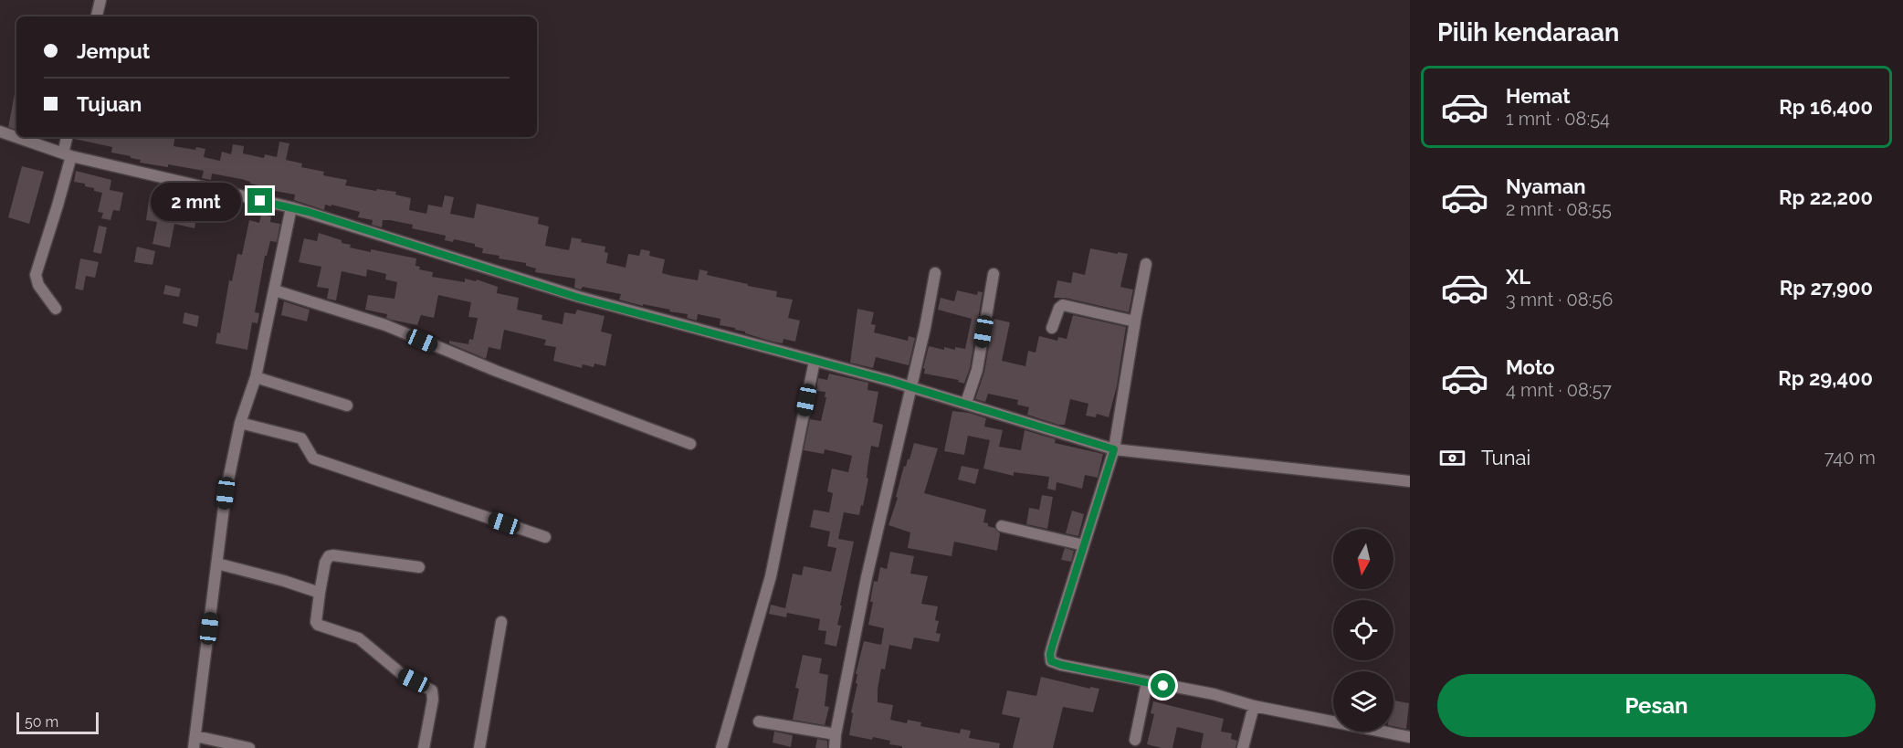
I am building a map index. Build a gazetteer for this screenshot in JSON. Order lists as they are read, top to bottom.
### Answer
{
  "scale_bar": "50 m",
  "north": "bottom",
  "page": {
    "heading": "Pilih kendaraan",
    "banner": ["Jemput", "Tujuan"],
    "list": [
      {
        "name": "Hemat",
        "note": "1 mnt · 08:54",
        "value": "Rp 16,400"
      },
      {
        "name": "Nyaman",
        "note": "2 mnt · 08:55",
        "value": "Rp 22,200"
      },
      {
        "name": "XL",
        "note": "3 mnt · 08:56",
        "value": "Rp 27,900"
      },
      {
        "name": "Moto",
        "note": "4 mnt · 08:57",
        "value": "Rp 29,400"
      }
    ],
    "bubble": "2 mnt",
    "pay": ["Tunai", "740 m"],
    "buttons": "Pesan",
    "scale": "50 m"
  }
}
